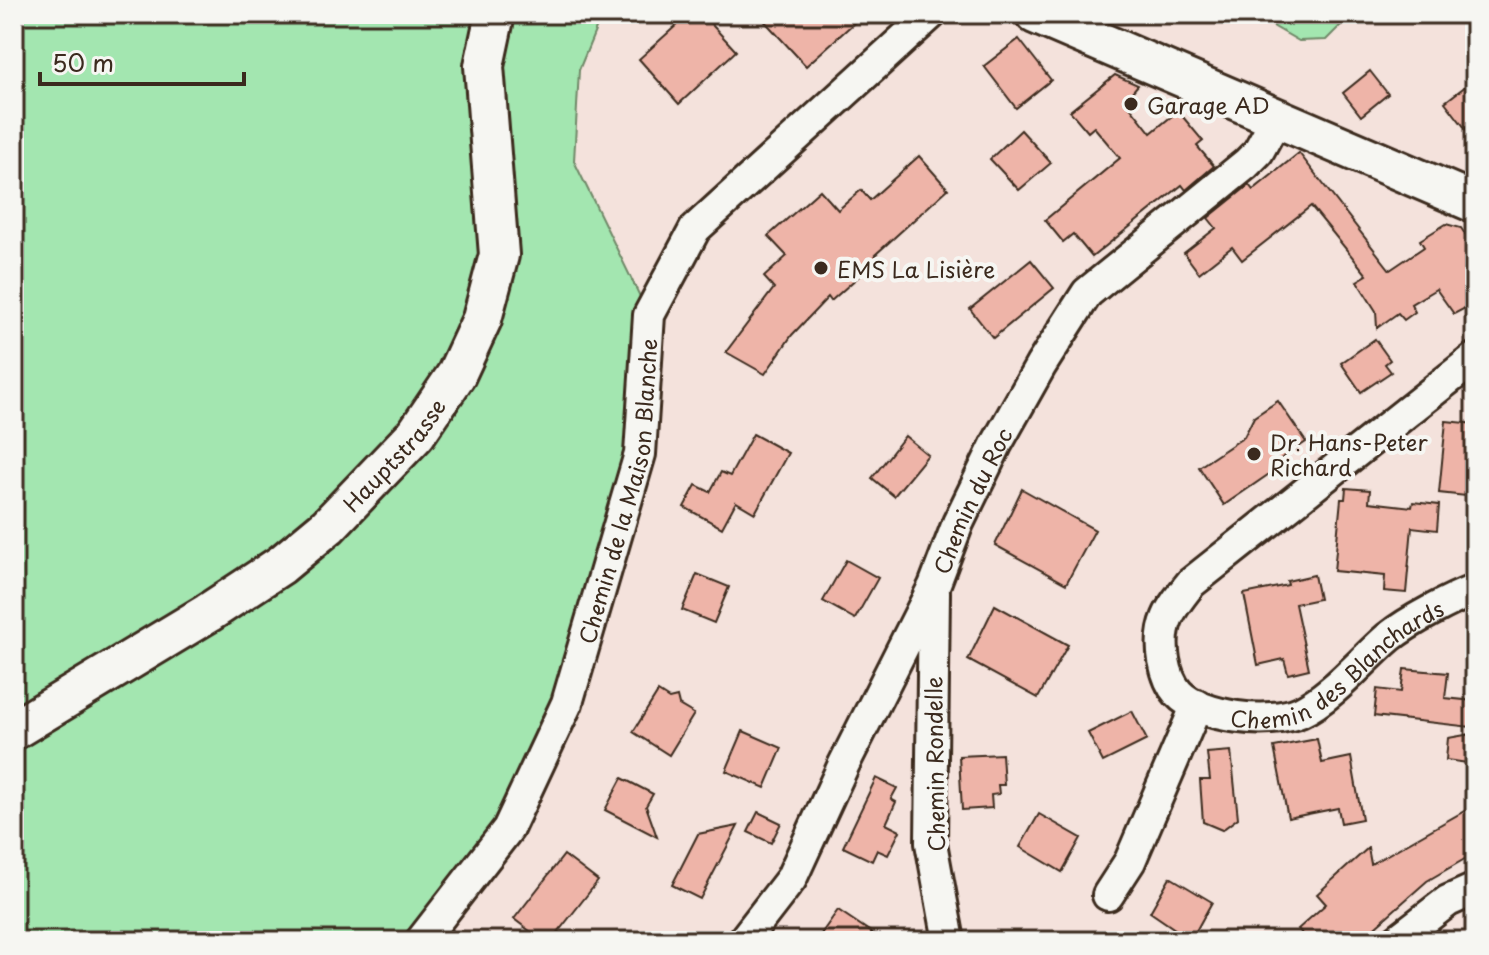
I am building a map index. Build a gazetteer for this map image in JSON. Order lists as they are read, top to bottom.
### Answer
{
  "streets": {
    "street": [
      "Hauptstrasse",
      "Chemin de la Maison Blanche",
      "Chemin du Roc",
      "Chemin des Blanchards",
      "Chemin Rondelle"
    ]
  },
  "crossings": [
    ["Chemin du Roc", "Chemin Rondelle"]
  ],
  "places": ["Garage AD", "EMS La Lisière", "Dr. Hans-Peter Richard"],
  "scale_bar": "50 m"
}
